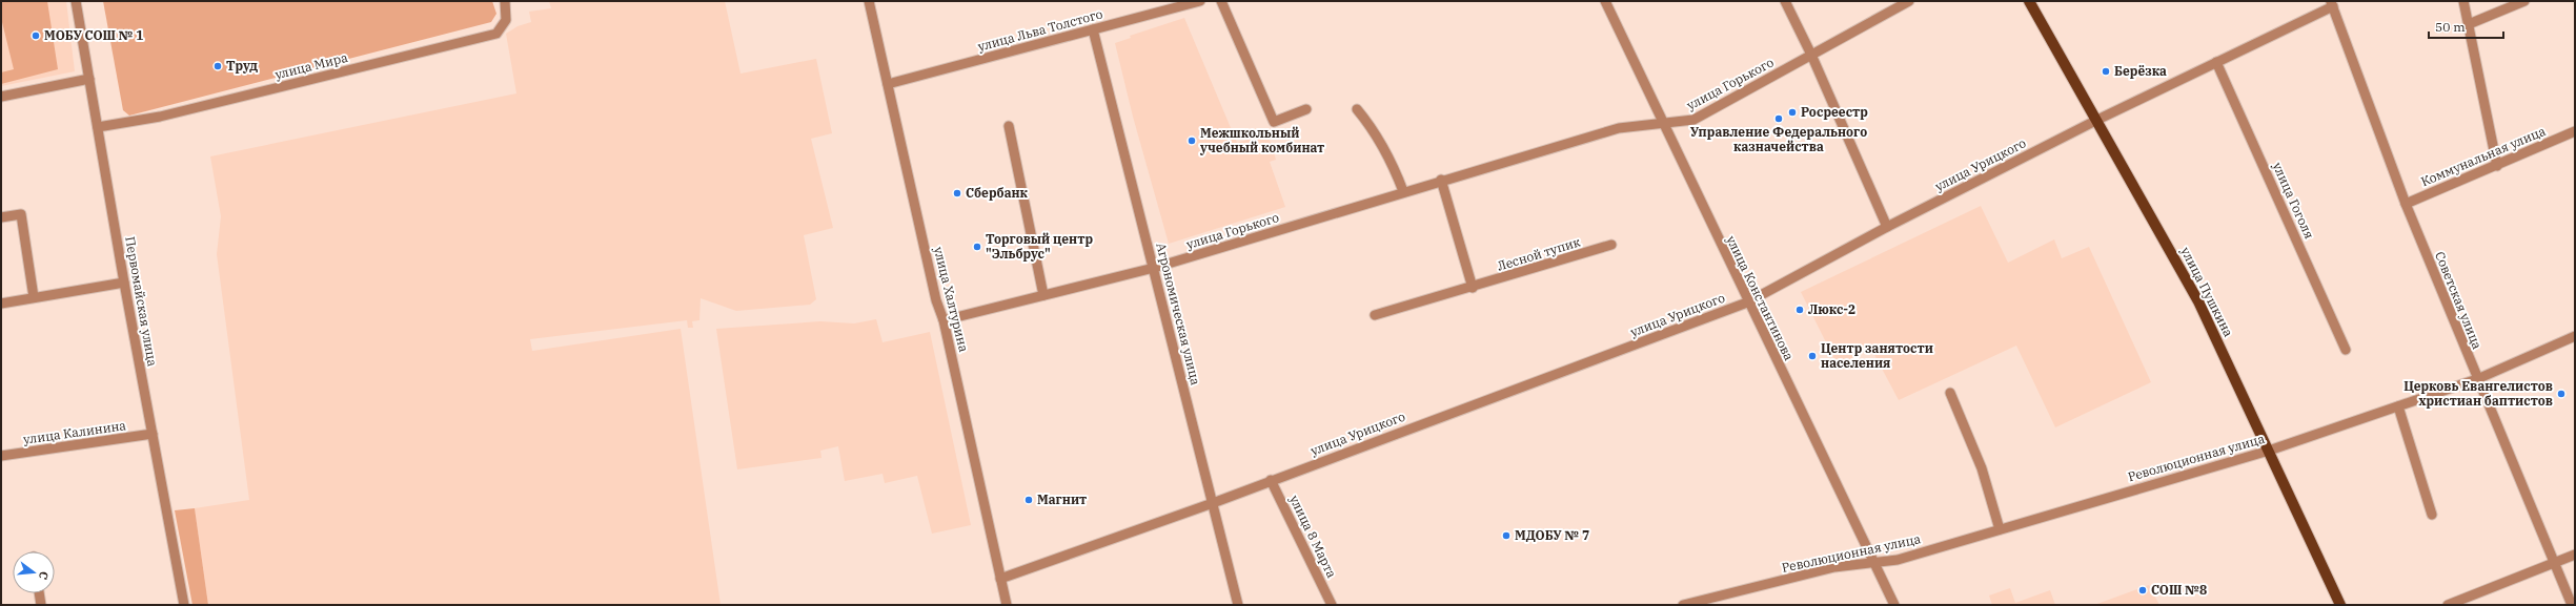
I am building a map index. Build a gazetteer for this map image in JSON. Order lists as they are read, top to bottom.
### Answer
{
  "streets": {
    "main road": ["улица Пушкина"],
    "street": [
      "улица Льва Толстого",
      "улица Мира",
      "улица Горького",
      "Коммунальная улица",
      "улица Урицкого",
      "улица Гоголя",
      "Лесной тупик",
      "улица Константинова",
      "улица Халтурина",
      "Советская улица",
      "Первомайская улица",
      "Агрономическая улица",
      "улица Калинина",
      "Революционная улица",
      "улица 8 Марта"
    ]
  },
  "crossings": [
    ["улица Льва Толстого", "улица Халтурина"],
    ["улица Льва Толстого", "Агрономическая улица"],
    ["улица Мира", "Первомайская улица"],
    ["улица Горького", "улица Константинова"],
    ["улица Горького", "улица Халтурина"],
    ["улица Горького", "Агрономическая улица"],
    ["Коммунальная улица", "Советская улица"],
    ["улица Урицкого", "улица Гоголя"],
    ["улица Урицкого", "улица Пушкина"],
    ["улица Урицкого", "улица Константинова"],
    ["улица Урицкого", "улица Халтурина"],
    ["улица Урицкого", "Советская улица"],
    ["улица Урицкого", "Агрономическая улица"],
    ["улица Урицкого", "улица 8 Марта"],
    ["улица Пушкина", "Революционная улица"],
    ["улица Константинова", "Революционная улица"],
    ["Советская улица", "Революционная улица"],
    ["Первомайская улица", "улица Калинина"]
  ],
  "places": [
    "МОБУ СОШ № 1",
    "Труд",
    "Берёзка",
    "Росреестр",
    "Управление Федерального казначейства",
    "Межшкольный учебный комбинат",
    "Сбербанк",
    "Торговый центр \"Эльбрус\"",
    "Люкс-2",
    "Центр занятости населения",
    "Церковь Евангелистов христиан баптистов",
    "Магнит",
    "МДОБУ № 7",
    "СОШ №8"
  ],
  "scale_bar": "50 m",
  "north": "right"
}
